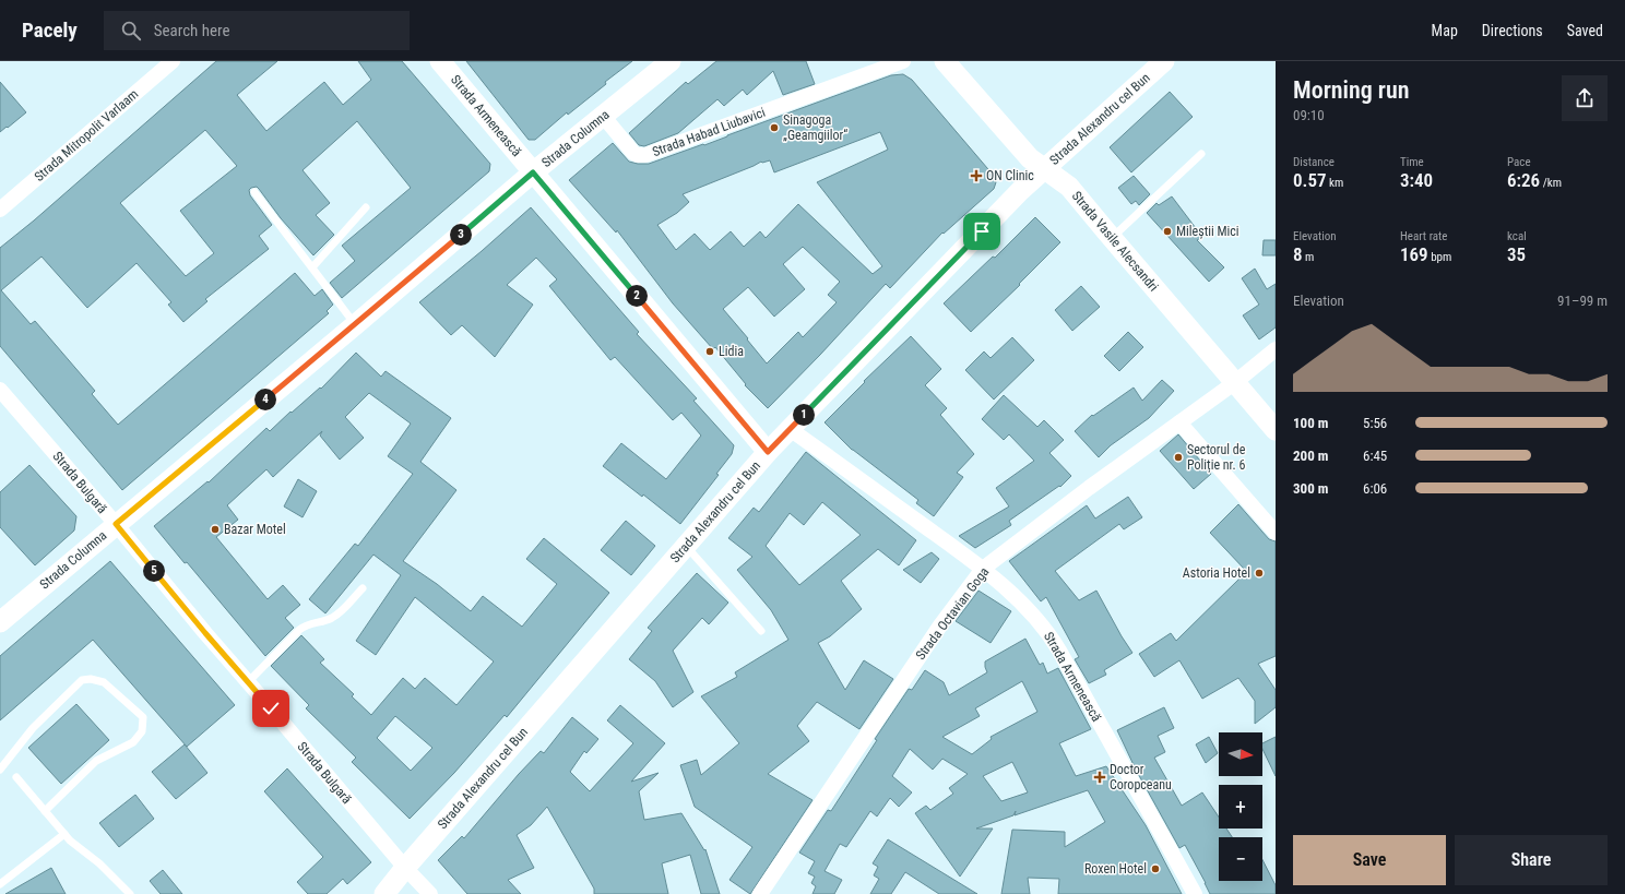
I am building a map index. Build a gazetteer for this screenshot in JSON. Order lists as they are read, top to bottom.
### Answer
{
  "streets": {
    "main road": [
      "Strada Armenească",
      "Strada Alexandru cel Bun",
      "Strada Columna",
      "Strada Vasile Alecsandri"
    ],
    "street": [
      "Strada Habad Liubavici",
      "Strada Mitropolit Varlaam",
      "Strada Bulgară",
      "Strada Octavian Goga"
    ]
  },
  "crossings": [
    ["Strada Armenească", "Strada Alexandru cel Bun"],
    ["Strada Armenească", "Strada Columna"],
    ["Strada Armenească", "Strada Octavian Goga"],
    ["Strada Alexandru cel Bun", "Strada Vasile Alecsandri"],
    ["Strada Alexandru cel Bun", "Strada Bulgară"],
    ["Strada Habad Liubavici", "Strada Columna"],
    ["Strada Columna", "Strada Bulgară"],
    ["Strada Vasile Alecsandri", "Strada Octavian Goga"]
  ],
  "places": {
    "other": [
      "Sinagoga „Geamgiilor“",
      "Mileștii Mici",
      "Lidia",
      "Sectorul de Poliție nr. 6",
      "Bazar Motel",
      "Astoria Hotel",
      "Roxen Hotel"
    ],
    "health": ["ON Clinic", "Doctor Coropceanu"]
  },
  "north": "right",
  "page": {
    "header": "Pacely",
    "search": "Search here",
    "nav": ["Map", "Directions", "Saved"],
    "heading": ["Morning run", "09:10"],
    "stats": [
      ["Distance", "0.57 km"],
      ["Time", "3:40"],
      ["Pace", "6:26 /km"],
      ["Elevation", "8 m"],
      ["Heart rate", "169 bpm"],
      ["kcal", "35"]
    ],
    "pins": [
      "3",
      "2",
      "4",
      "1",
      "5"
    ],
    "chart": ["Elevation", "91–99 m"],
    "list": [
      {
        "name": "100 m",
        "note": "5:56"
      },
      {
        "name": "200 m",
        "note": "6:45"
      },
      {
        "name": "300 m",
        "note": "6:06"
      }
    ],
    "map_buttons": ["+", "−"],
    "buttons": ["Save", "Share"]
  }
}
